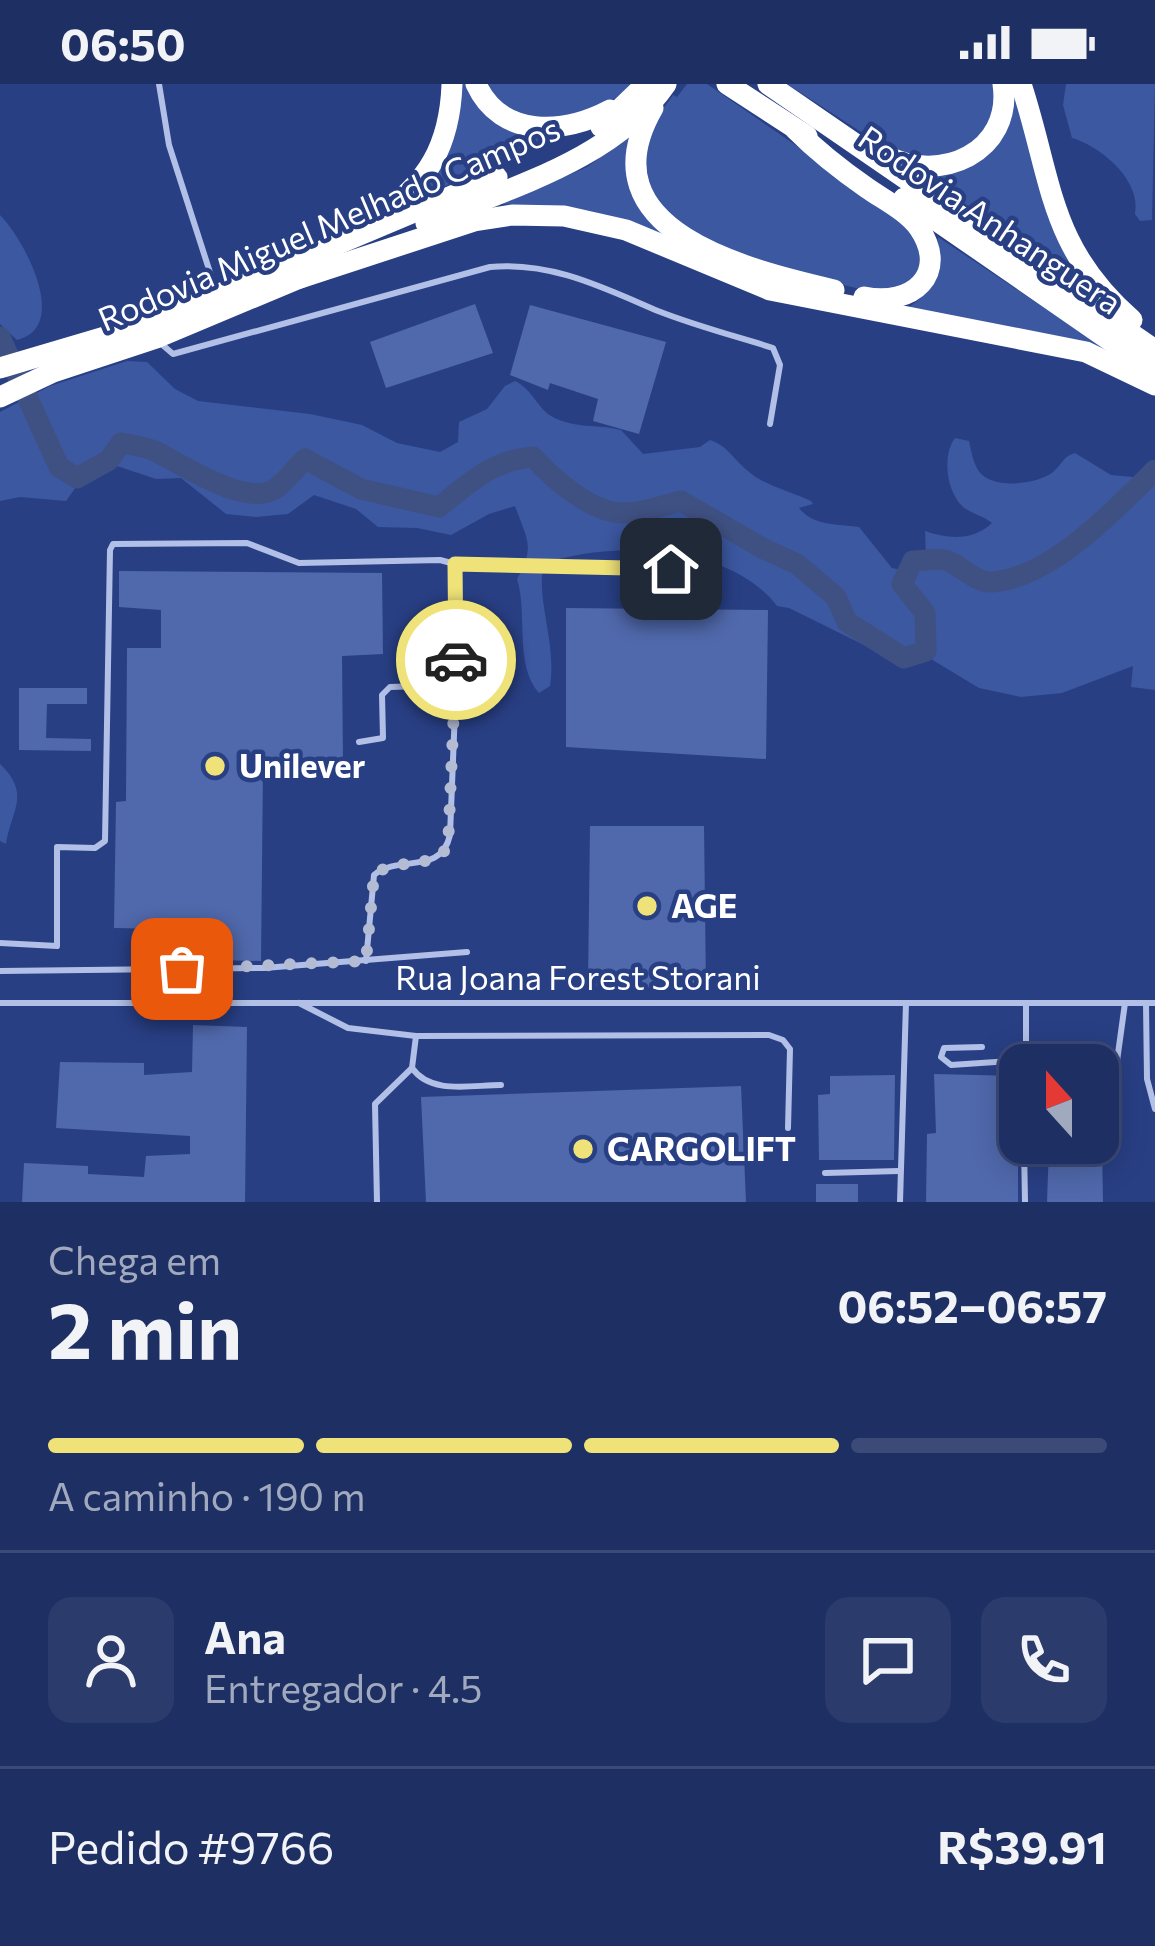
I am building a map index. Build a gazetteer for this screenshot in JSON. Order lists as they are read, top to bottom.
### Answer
{
  "streets": {
    "highway": ["Rodovia Anhanguera", "Rodovia Miguel Melhado Campos"],
    "lane": ["Rua Joana Forest Storani"]
  },
  "places": ["Unilever", "AGE", "CARGOLIFT"],
  "north": "top",
  "page": {
    "status": "06:50",
    "heading": ["2 min", "Chega em", "06:52–06:57"],
    "panel": [
      "Ana",
      "Entregador · 4.5",
      "Pedido #9766",
      "R$39.91"
    ],
    "bar": "A caminho · 190 m"
  }
}
